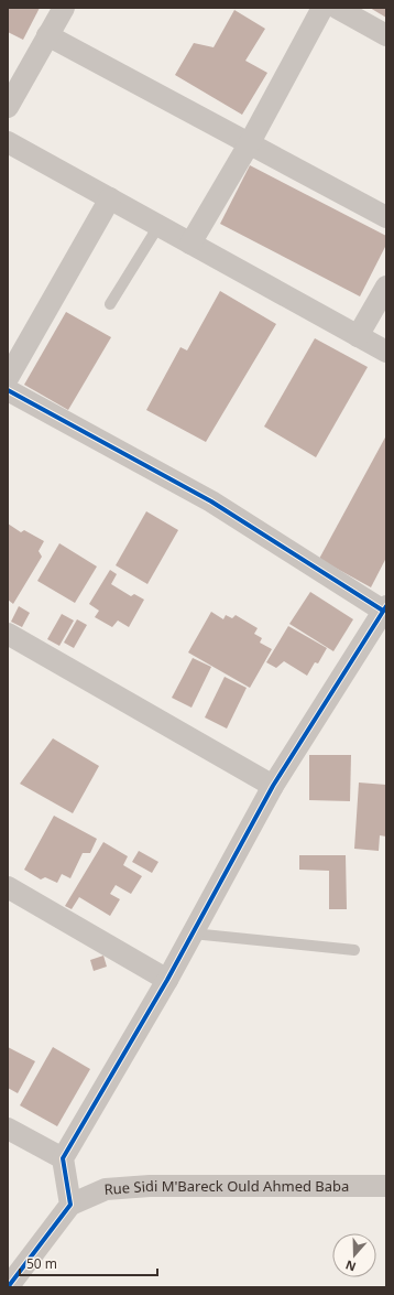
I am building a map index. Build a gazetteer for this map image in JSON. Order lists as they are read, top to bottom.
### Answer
{
  "streets": {
    "street": ["Rue Sidi M'Bareck Ould Ahmed Baba"]
  },
  "scale_bar": "50 m",
  "north": "bottom"
}
